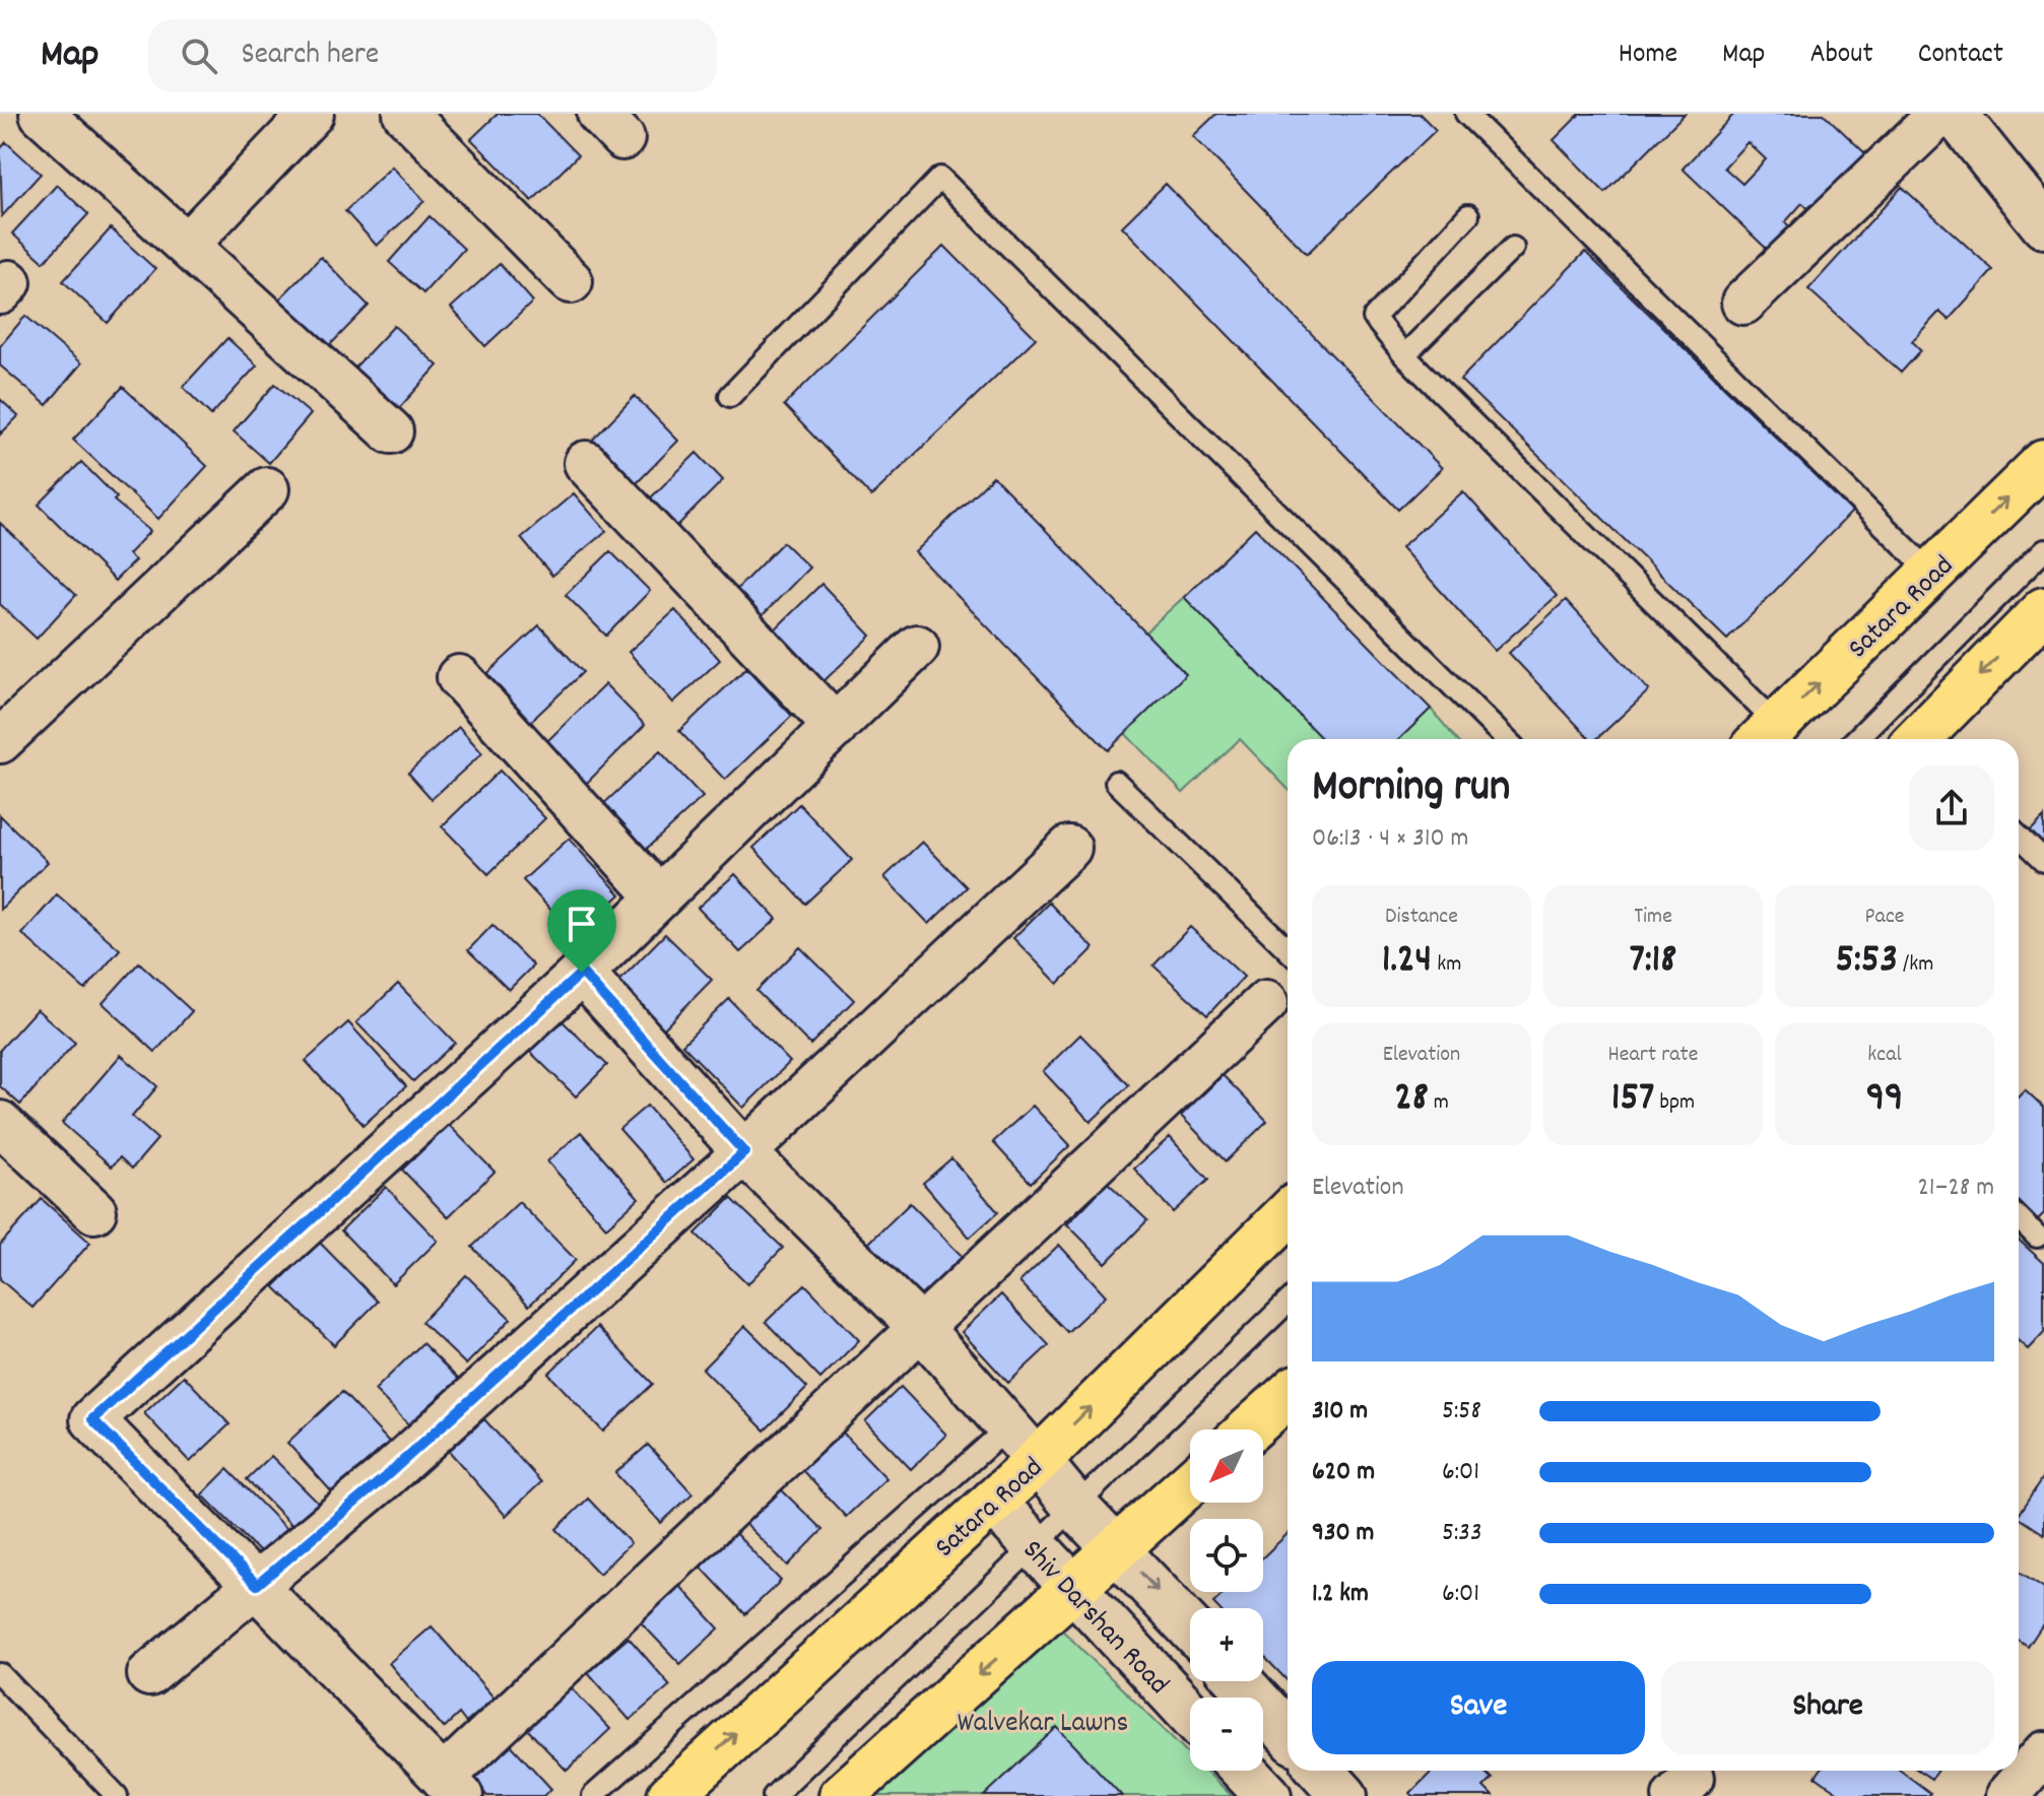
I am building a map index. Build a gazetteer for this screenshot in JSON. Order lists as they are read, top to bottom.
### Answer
{
  "streets": {
    "highway": ["Satara Road"],
    "street": ["Shiv Darshan Road"]
  },
  "crossings": [
    ["Satara Road", "Shiv Darshan Road"]
  ],
  "parks": ["Walvekar Lawns"],
  "north": "bottom left",
  "page": {
    "header": "Map",
    "search": "Search here",
    "nav": [
      "Home",
      "Map",
      "About",
      "Contact"
    ],
    "heading": ["Morning run", "06:13 · 4 × 310 m"],
    "stats": [
      ["Distance", "1.24 km"],
      ["Time", "7:18"],
      ["Pace", "5:53 /km"],
      ["Elevation", "28 m"],
      ["Heart rate", "157 bpm"],
      ["kcal", "99"]
    ],
    "chart": ["Elevation", "21–28 m"],
    "list": [
      {
        "name": "310 m",
        "note": "5:58"
      },
      {
        "name": "620 m",
        "note": "6:01"
      },
      {
        "name": "930 m",
        "note": "5:33"
      },
      {
        "name": "1.2 km",
        "note": "6:01"
      }
    ],
    "map_buttons": ["+", "−"],
    "buttons": ["Save", "Share"]
  }
}
